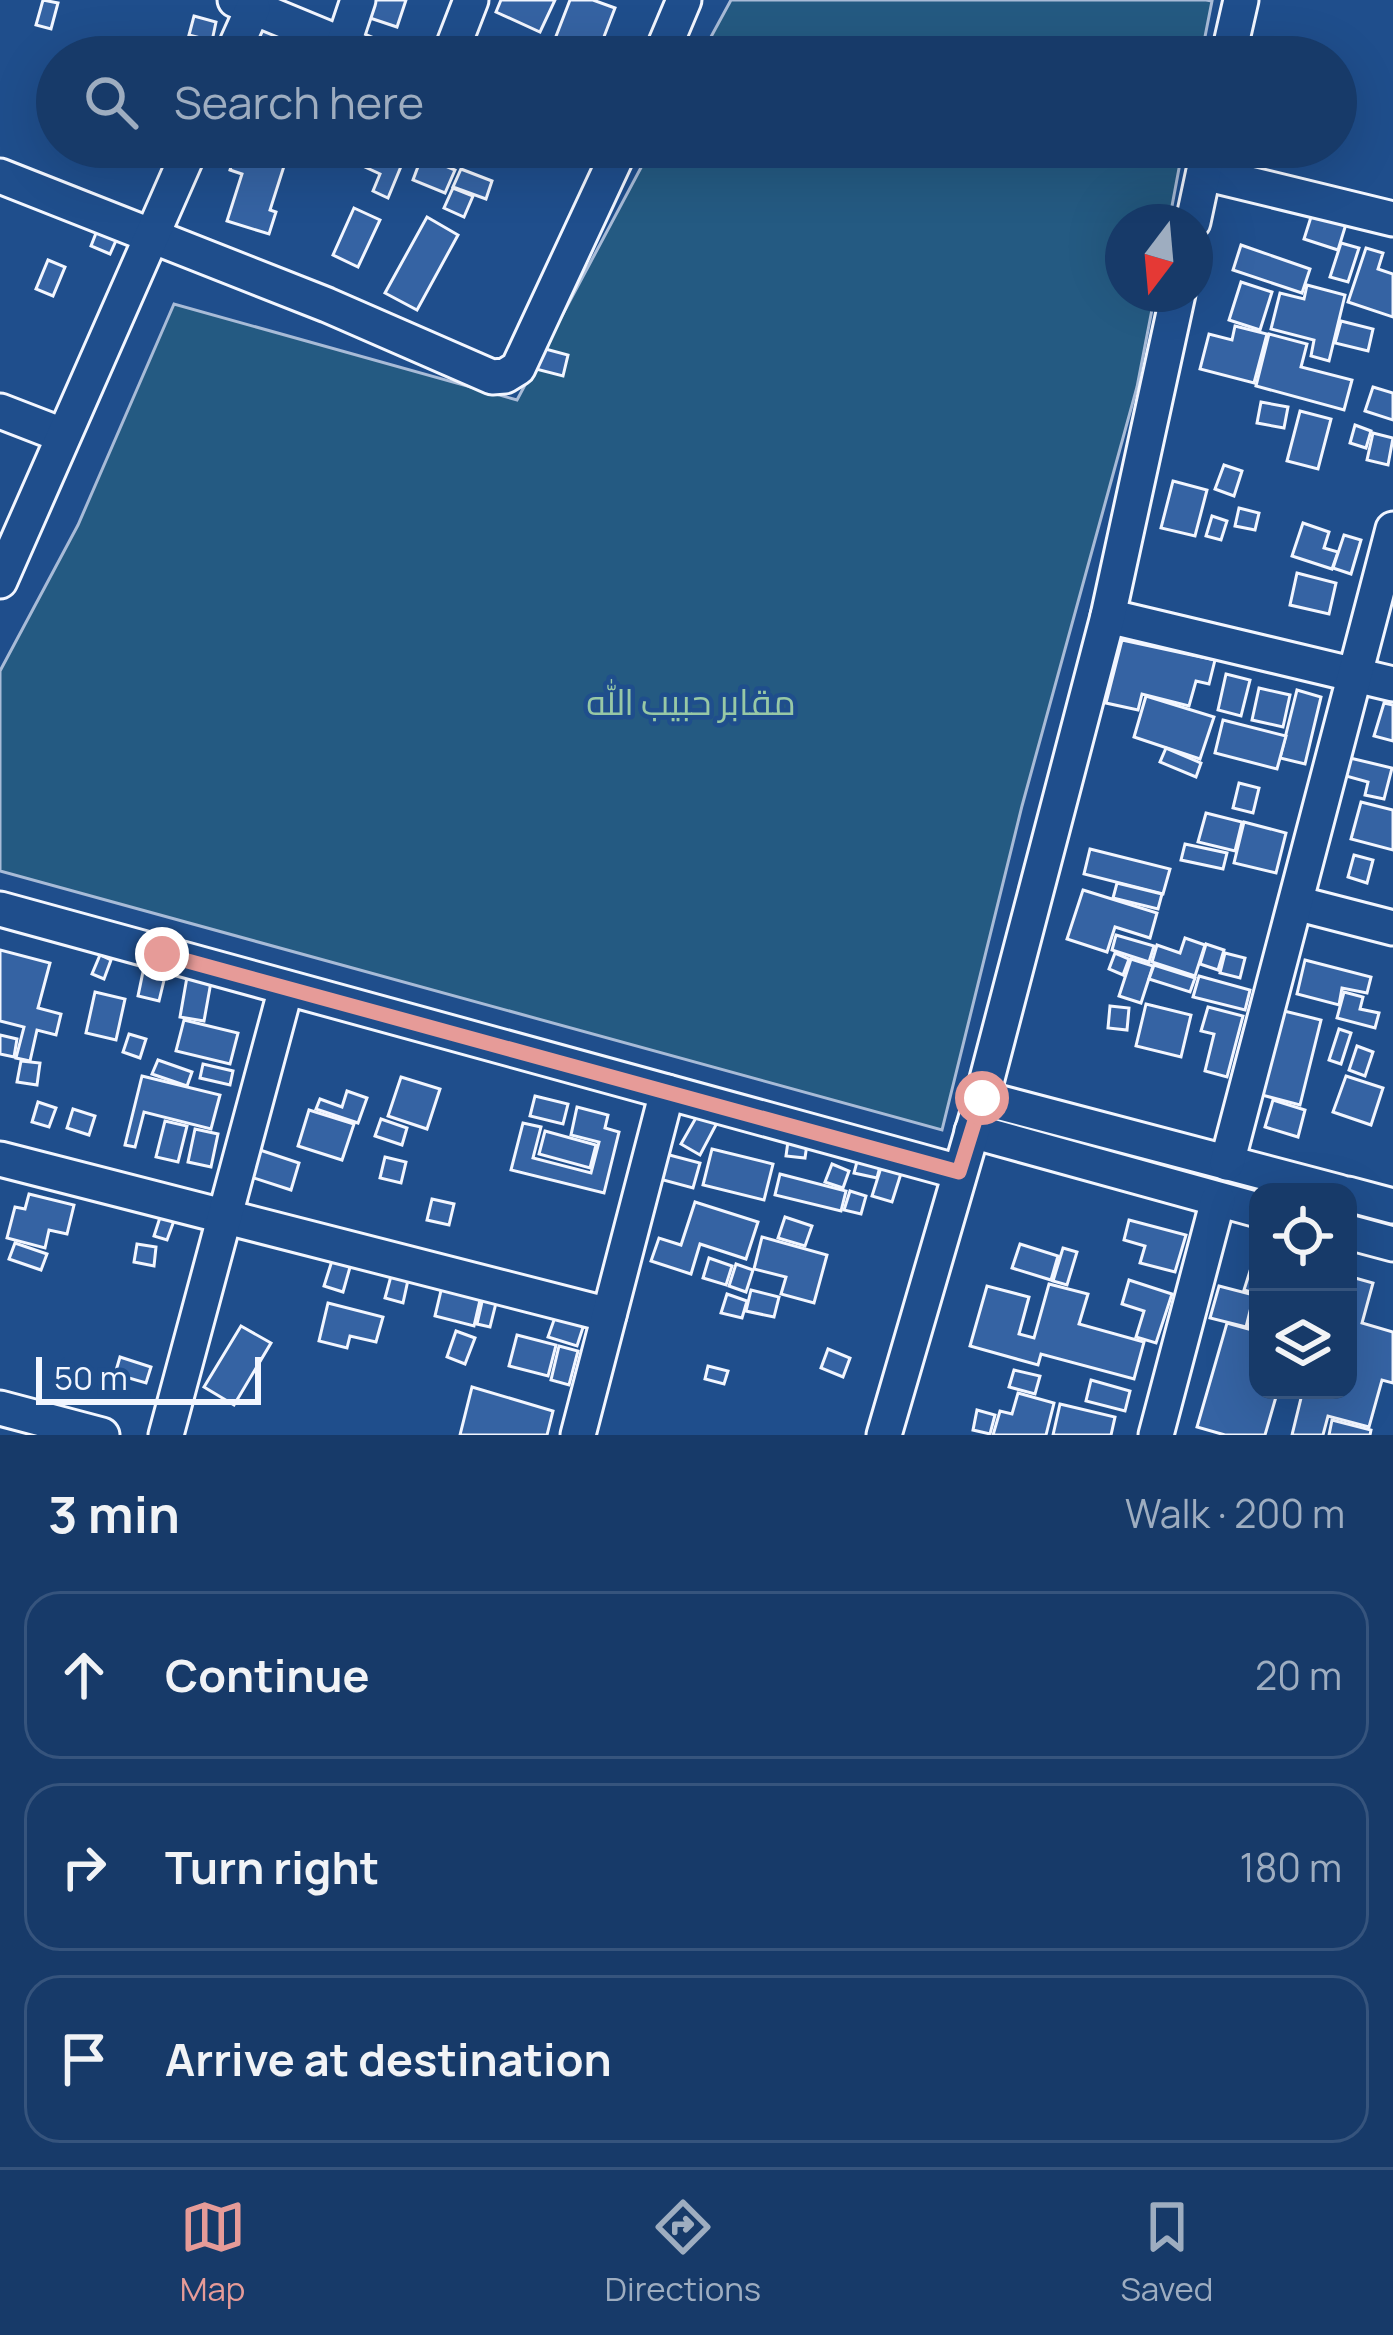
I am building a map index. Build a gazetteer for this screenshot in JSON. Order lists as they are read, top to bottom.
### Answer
{
  "parks": ["مقابر حبيب الله"],
  "scale_bar": "50 m",
  "north": "bottom",
  "page": {
    "search": "Search here",
    "scale": "50 m",
    "heading": ["3 min", "Walk · 200 m"],
    "list": [
      ["Continue", "20 m"],
      ["Turn right", "180 m"],
      "Arrive at destination"
    ],
    "nav": ["Map", "Directions", "Saved"]
  }
}
